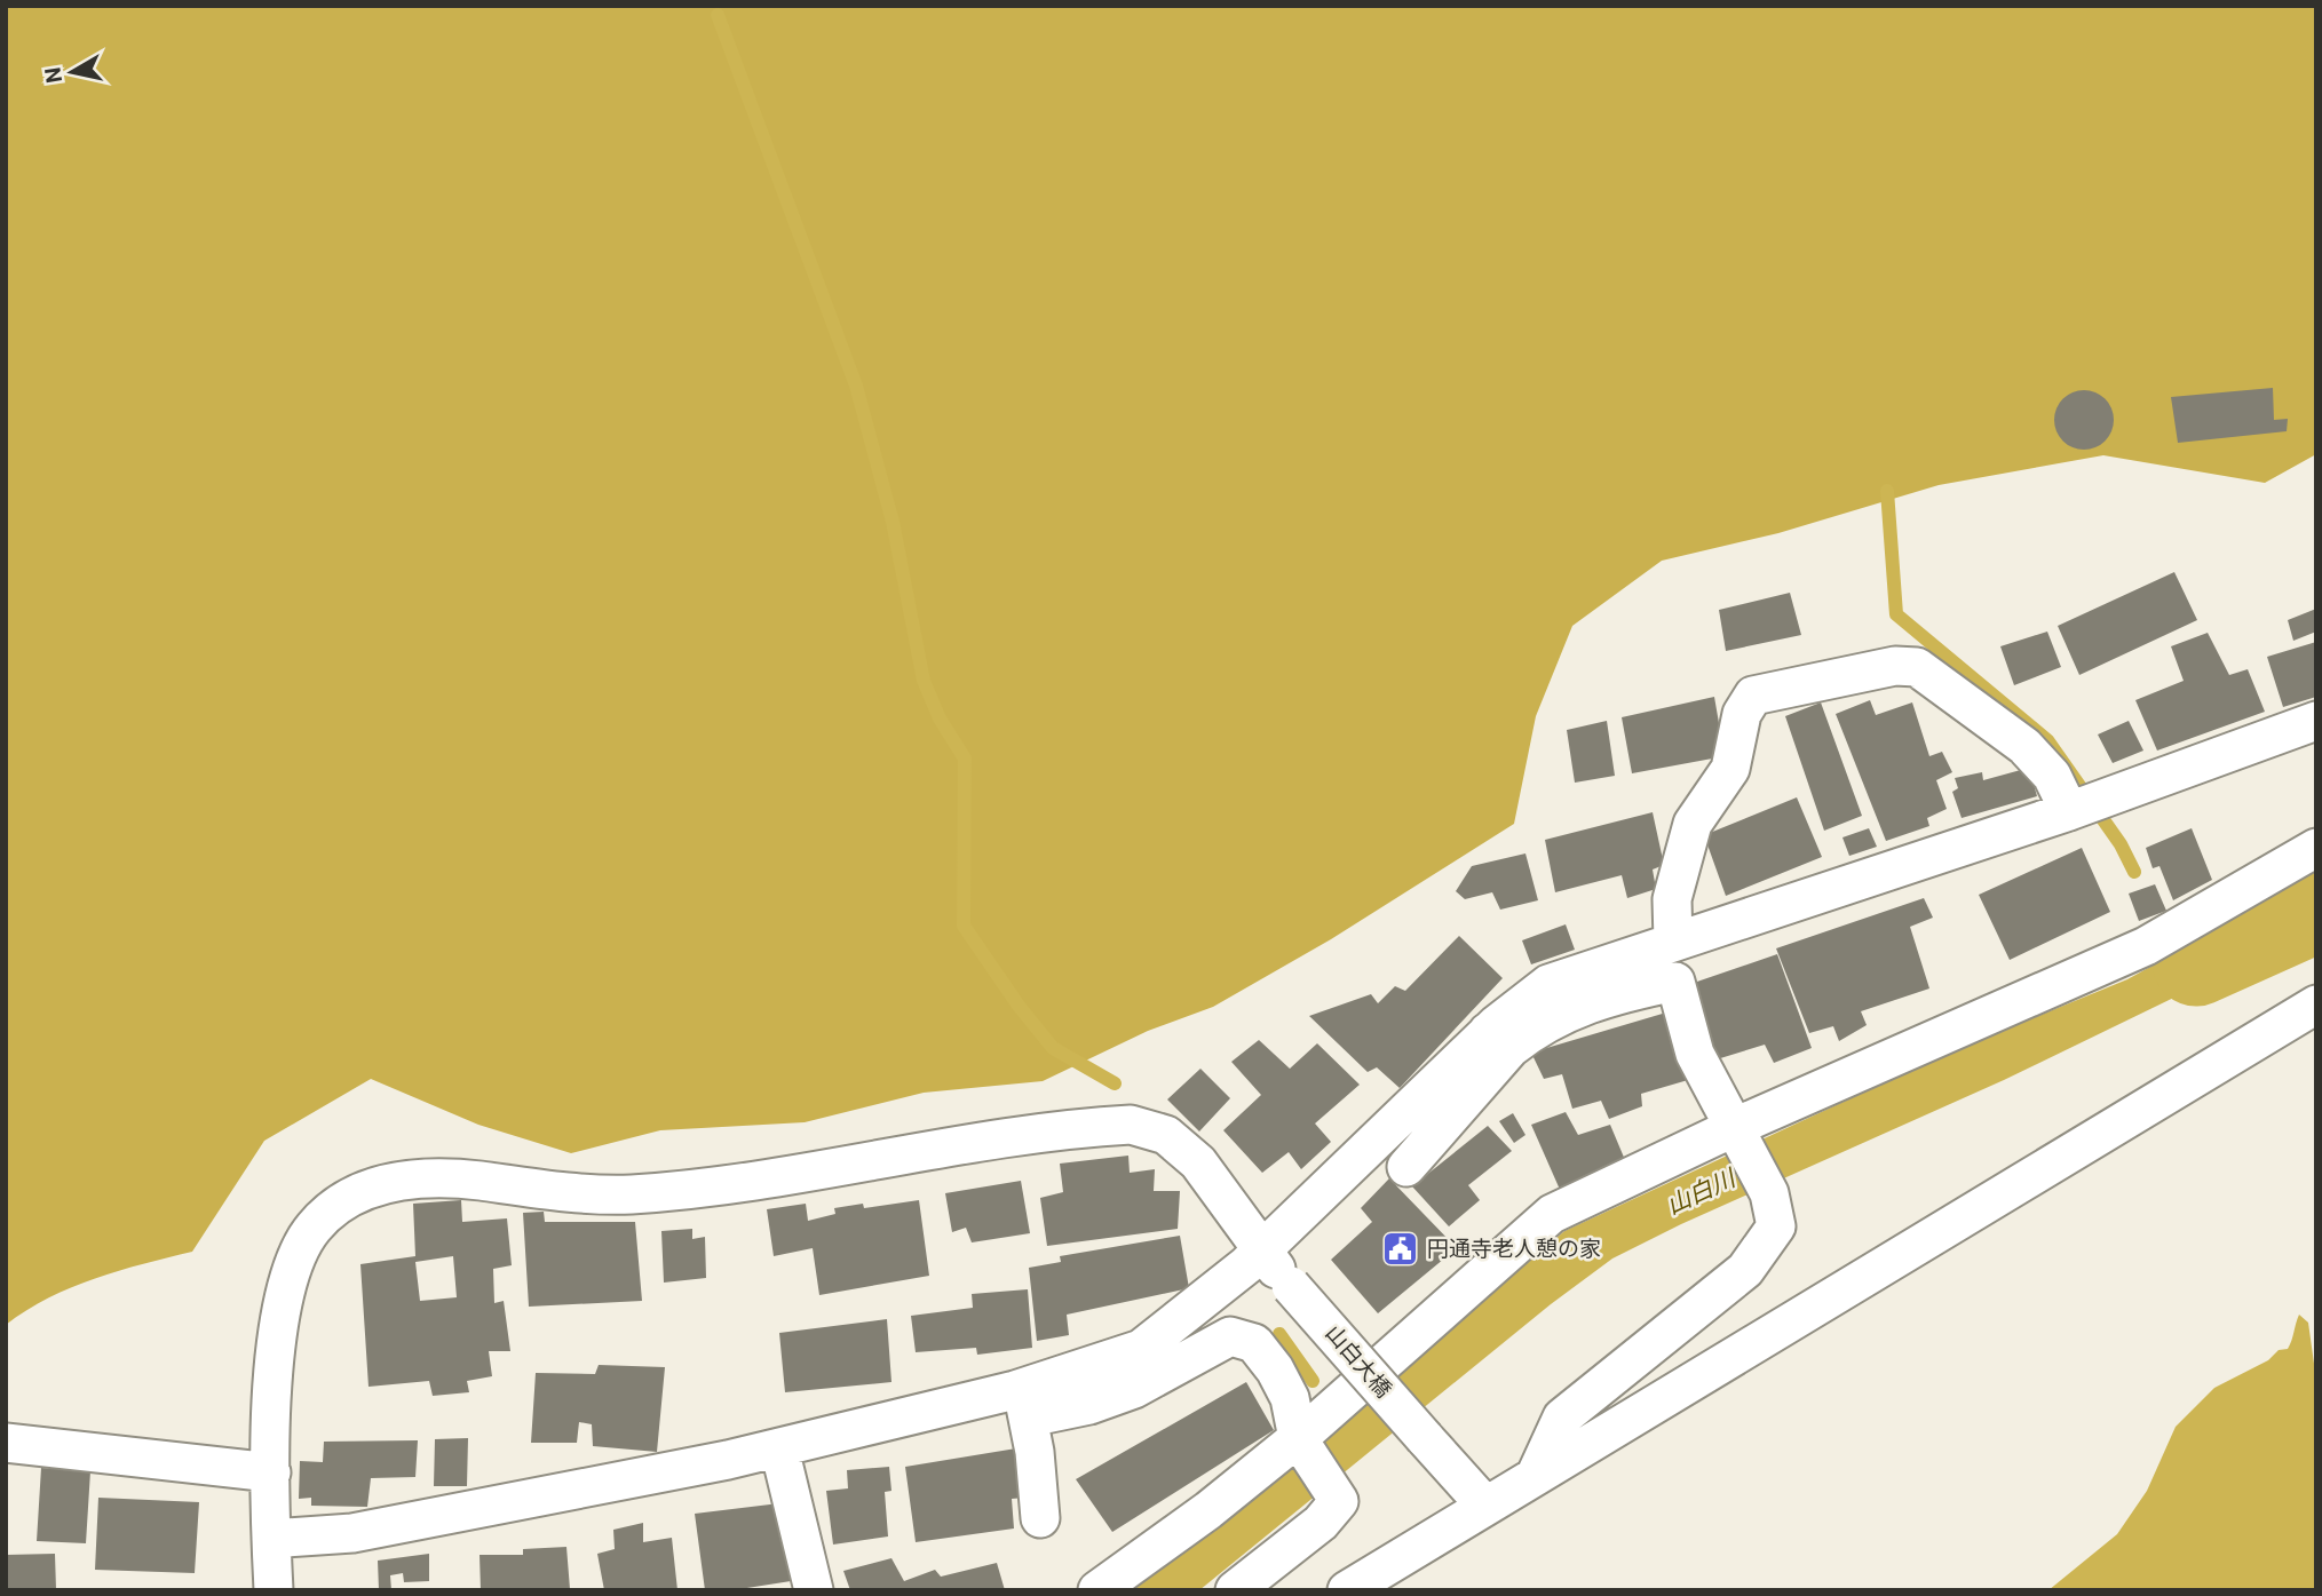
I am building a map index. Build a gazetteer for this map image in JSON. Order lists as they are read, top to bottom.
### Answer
{
  "streets": {
    "street": ["山白大橋"]
  },
  "water": ["山白川"],
  "places": {
    "public building": ["円通寺老人憩の家"]
  },
  "north": "left"
}
